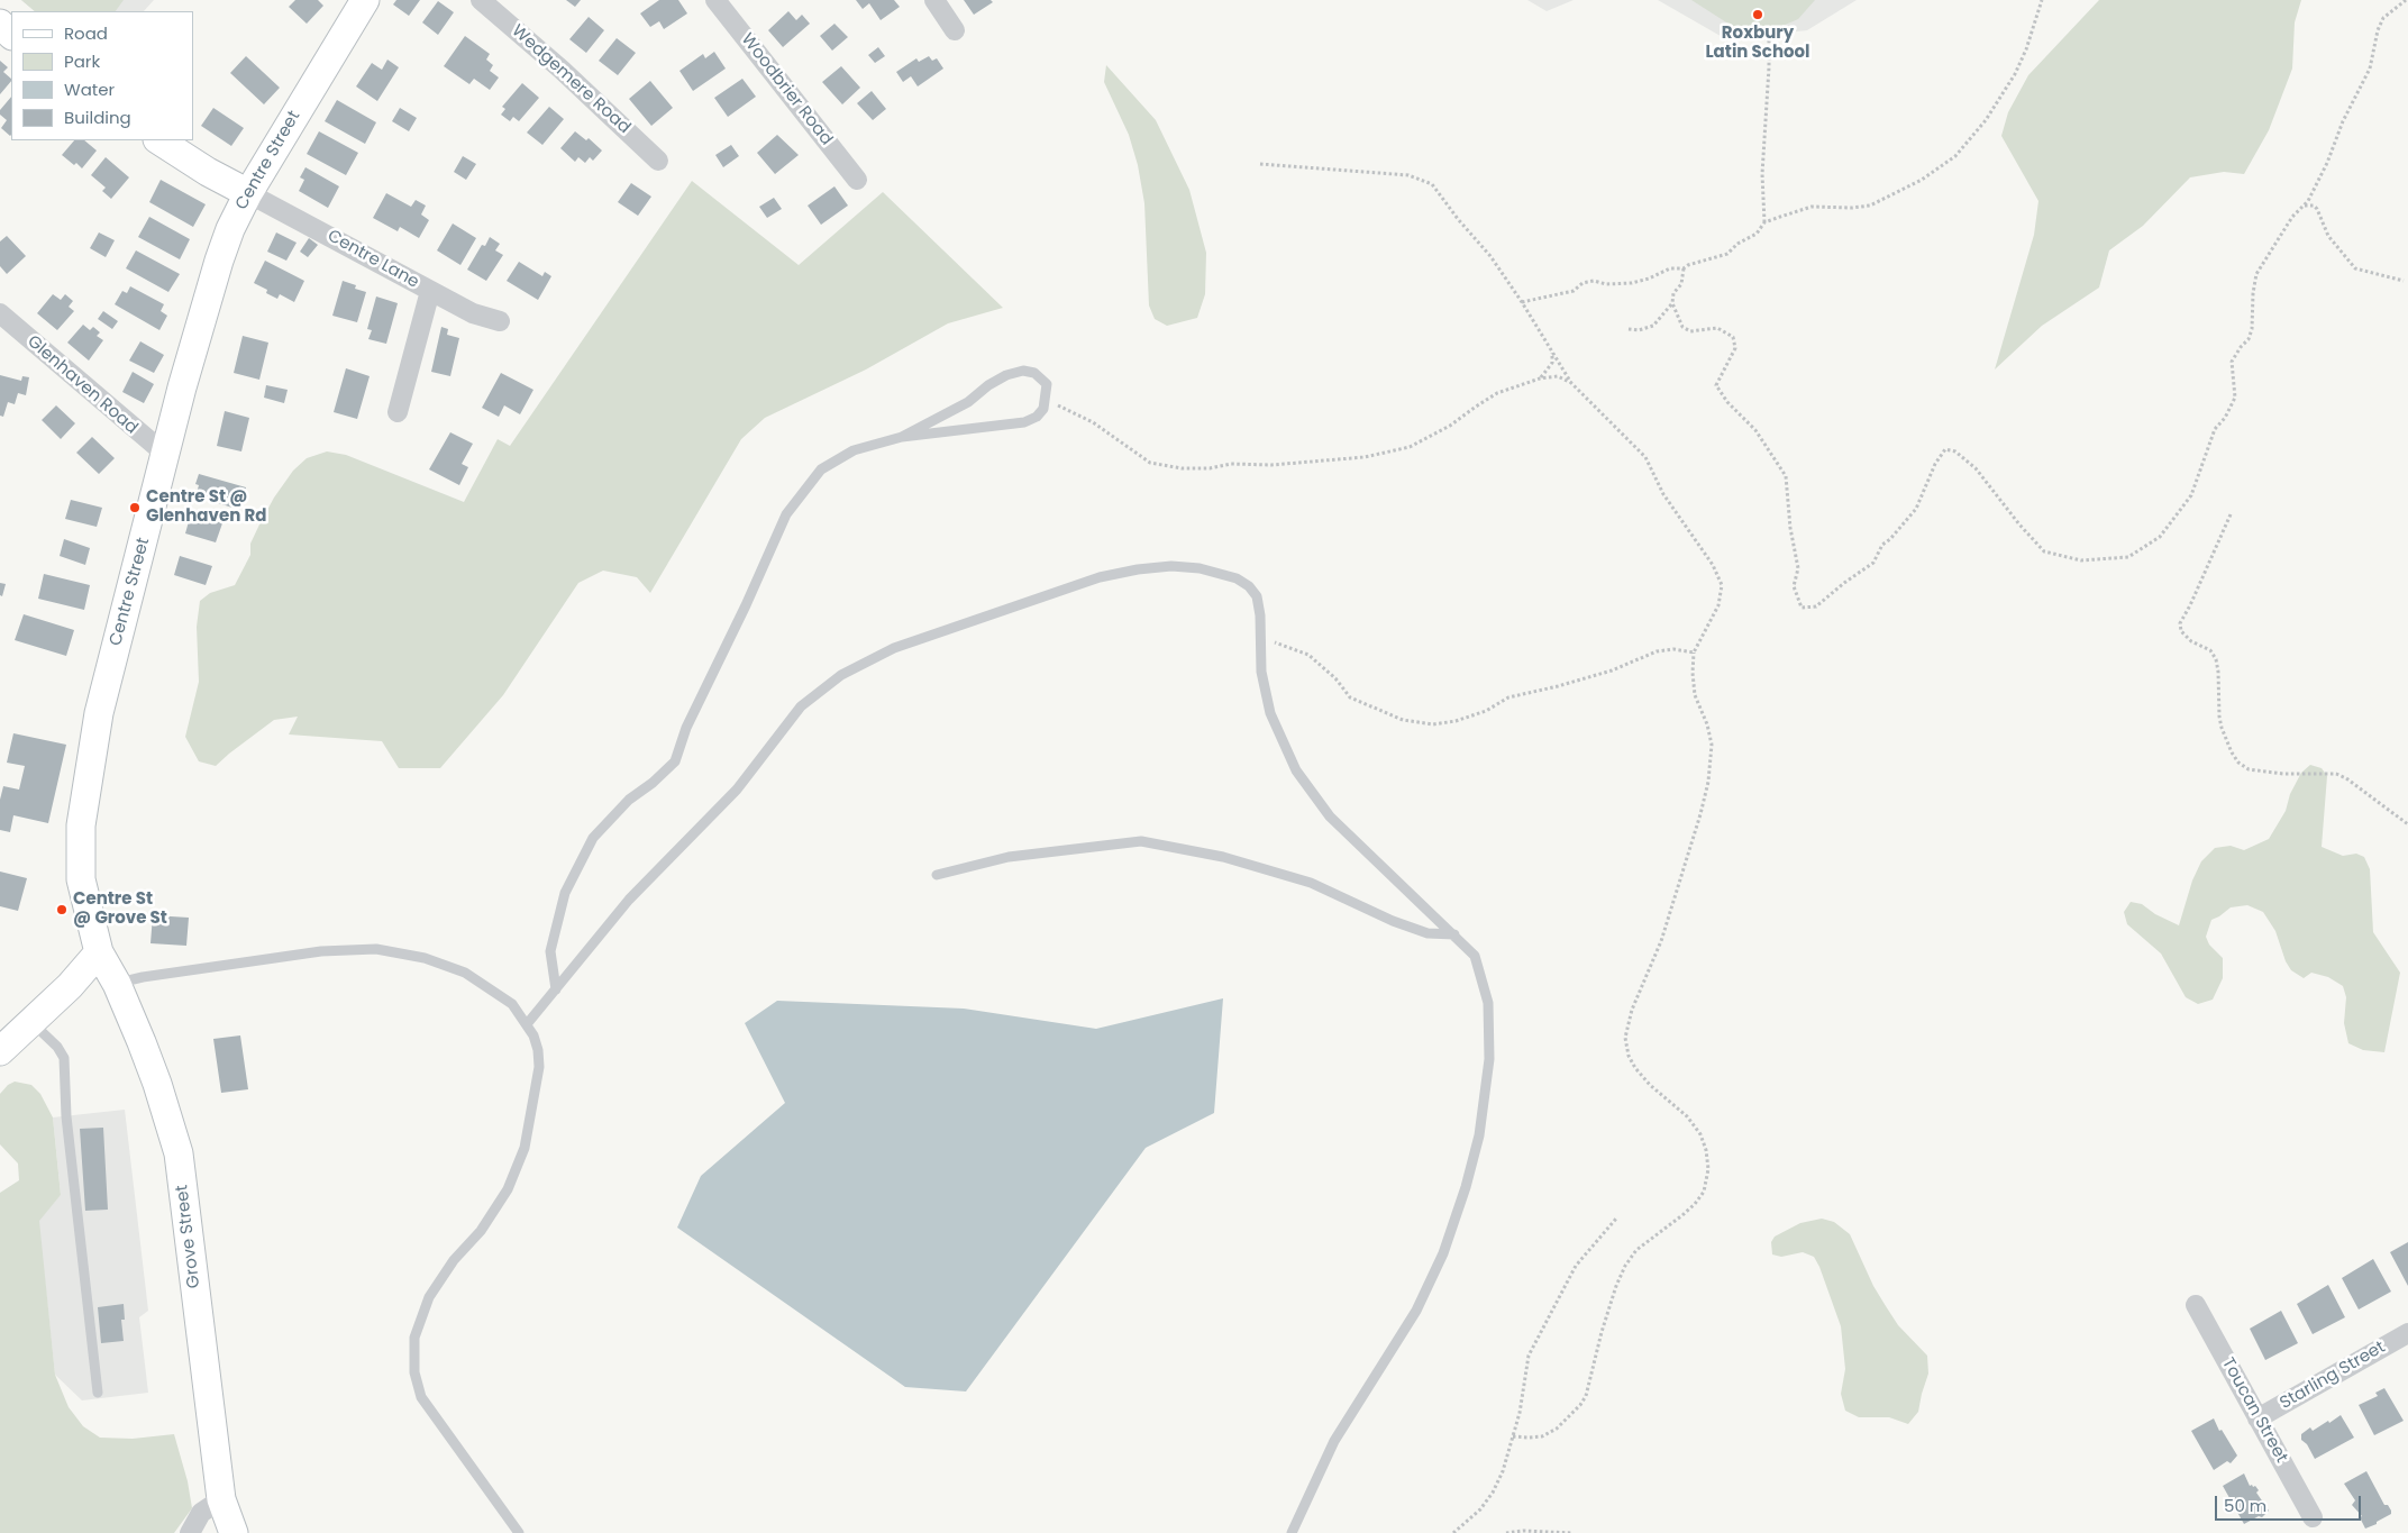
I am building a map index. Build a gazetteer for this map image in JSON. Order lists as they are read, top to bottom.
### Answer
{
  "streets": {
    "main road": ["Centre Street", "Grove Street"],
    "street": [
      "Wedgemere Road",
      "Woodbrier Road",
      "Centre Lane",
      "Glenhaven Road",
      "Starling Street",
      "Toucan Street"
    ]
  },
  "crossings": [
    ["Centre Street", "Centre Lane"],
    ["Centre Street", "Glenhaven Road"],
    ["Centre Street", "Grove Street"],
    ["Starling Street", "Toucan Street"]
  ],
  "places": ["Roxbury Latin School", "Centre St @ Glenhaven Rd", "Centre St @ Grove St"],
  "legend": [
    "Road",
    "Park",
    "Water",
    "Building"
  ],
  "scale_bar": "50 m"
}
